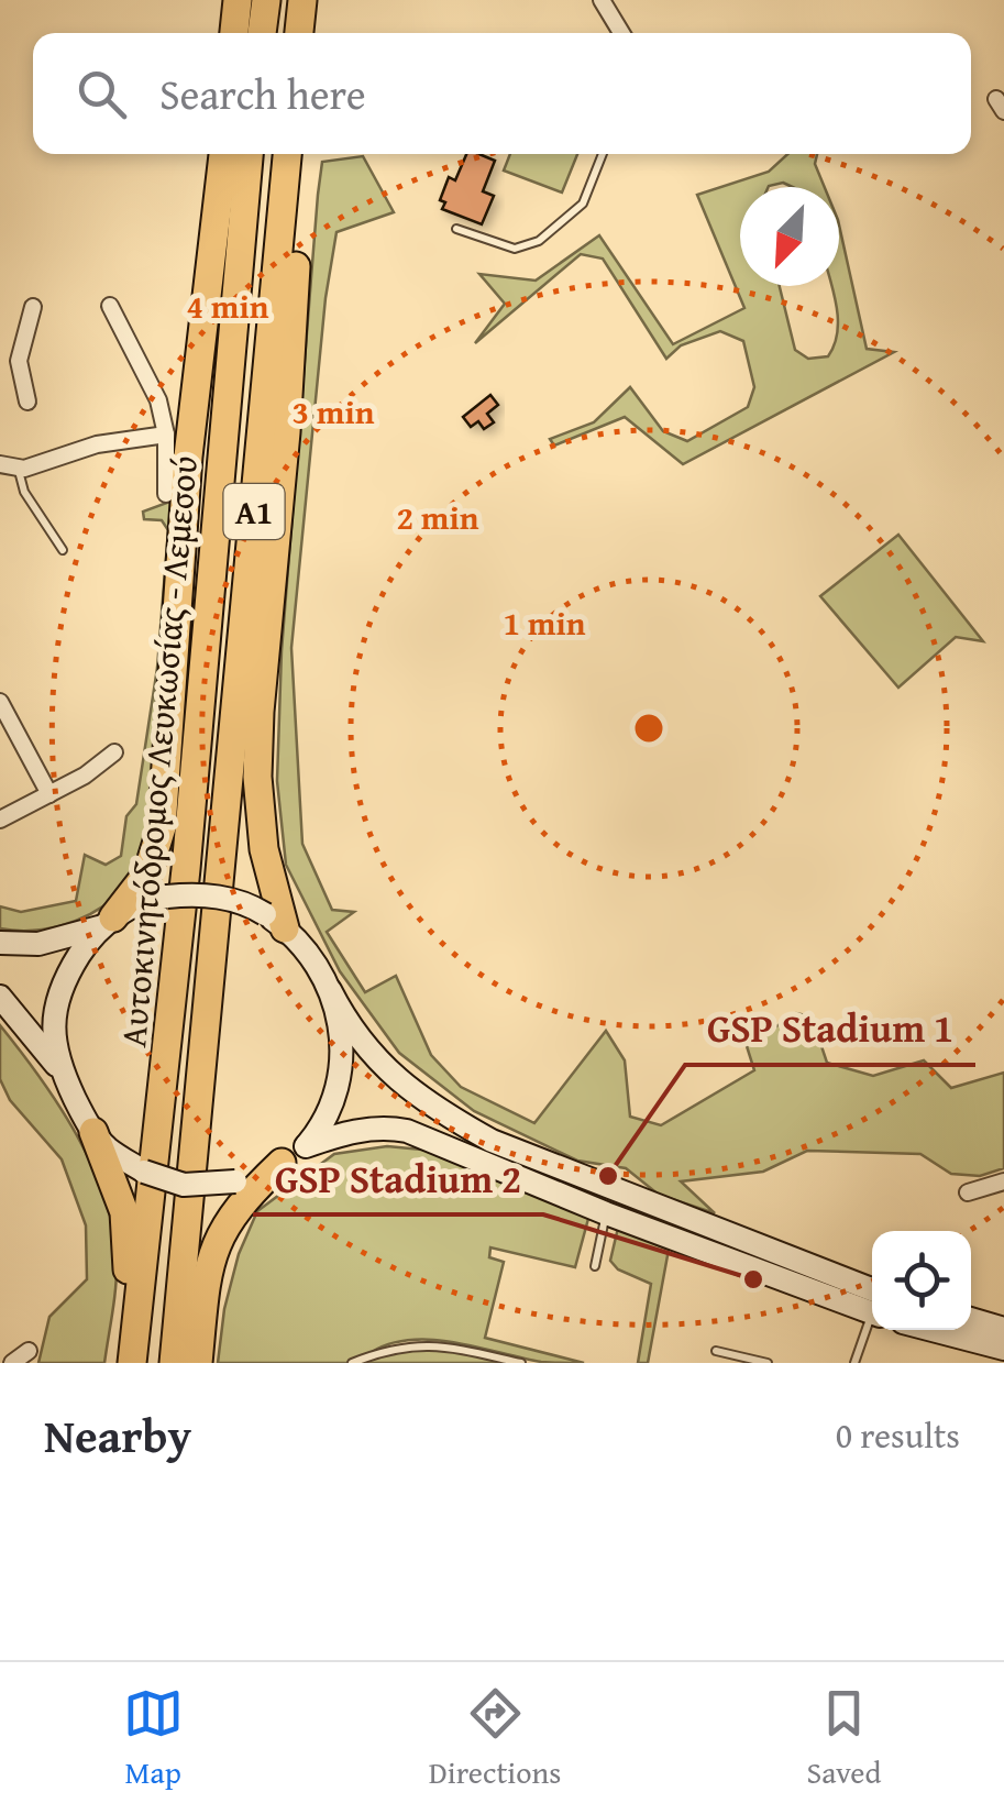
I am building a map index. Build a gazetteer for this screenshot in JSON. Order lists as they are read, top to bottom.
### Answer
{
  "streets": {
    "highway": ["A1", "Αυτοκινητόδρομος Λευκωσίας - Λεμεσού"]
  },
  "places": ["GSP Stadium 1", "GSP Stadium 2"],
  "north": "bottom left",
  "page": {
    "search": "Search here",
    "heading": ["Nearby", "0 results"],
    "nav": ["Map", "Directions", "Saved"]
  },
  "rings": [
    "4 min",
    "3 min",
    "2 min",
    "1 min"
  ]
}
